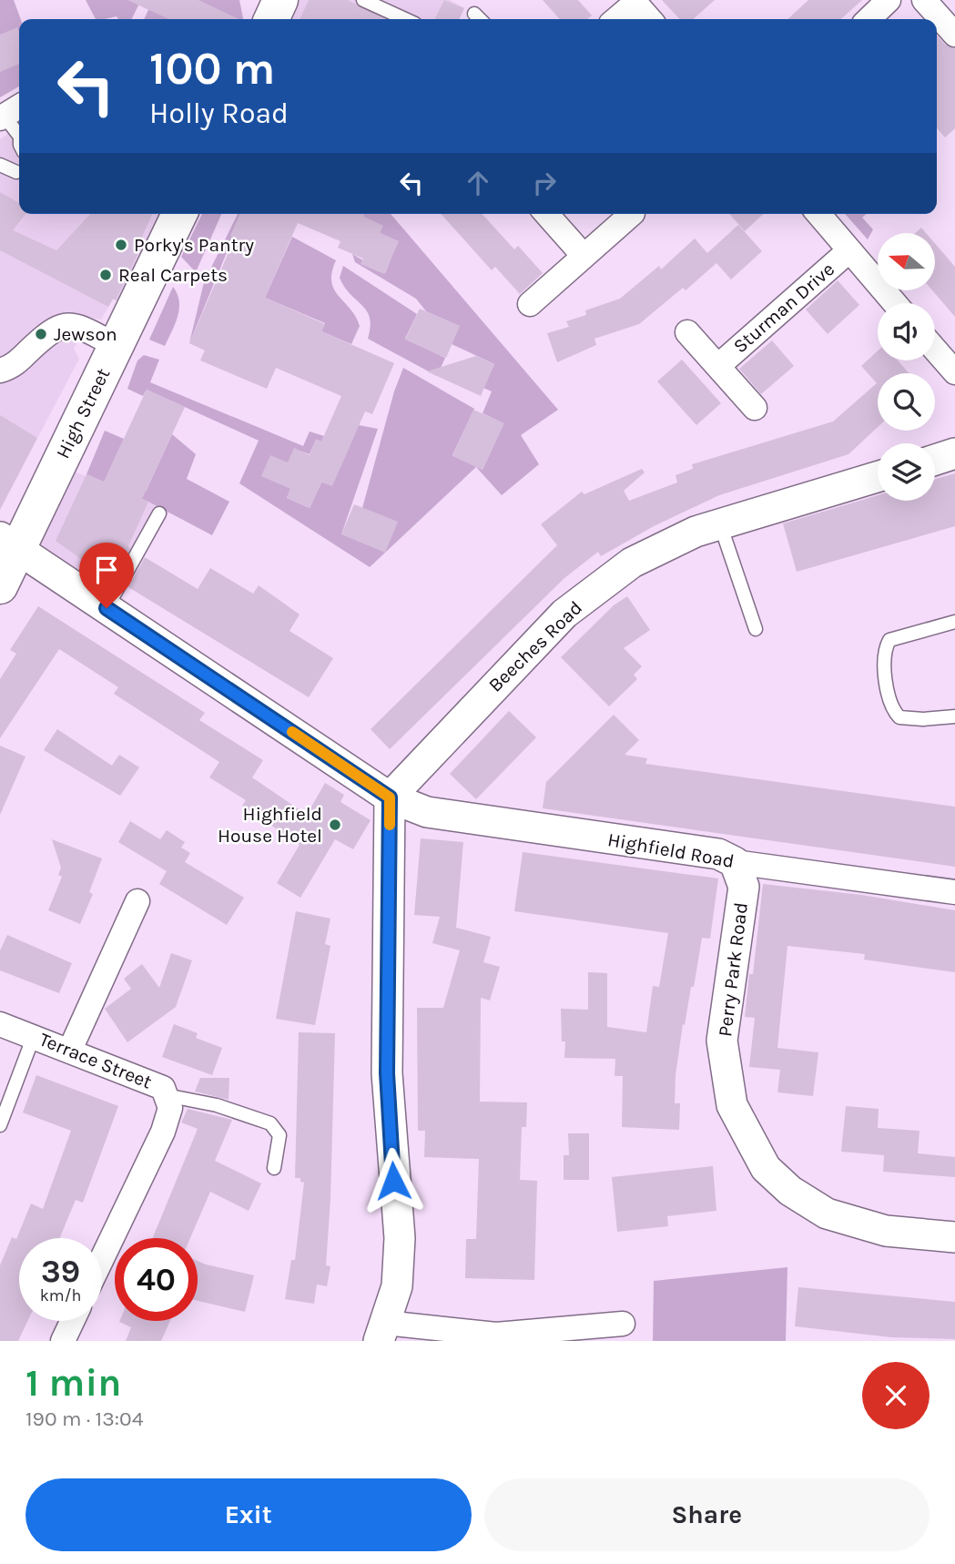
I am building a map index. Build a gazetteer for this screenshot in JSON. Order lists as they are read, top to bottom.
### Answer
{
  "streets": {
    "main road": ["High Street"],
    "street": [
      "Sturman Drive",
      "Beeches Road",
      "Highfield Road",
      "Perry Park Road",
      "Terrace Street"
    ]
  },
  "crossings": [
    ["High Street", "Highfield Road"],
    ["Beeches Road", "Highfield Road"],
    ["Highfield Road", "Perry Park Road"]
  ],
  "places": [
    "Porky's Pantry",
    "Real Carpets",
    "Jewson",
    "Highfield House Hotel"
  ],
  "north": "left",
  "page": {
    "turn": ["100 m", "Holly Road"],
    "speed": "39 km/h",
    "limit": "40",
    "heading": ["1 min", "190 m · 13:04"],
    "buttons": ["Exit", "Share"]
  }
}
